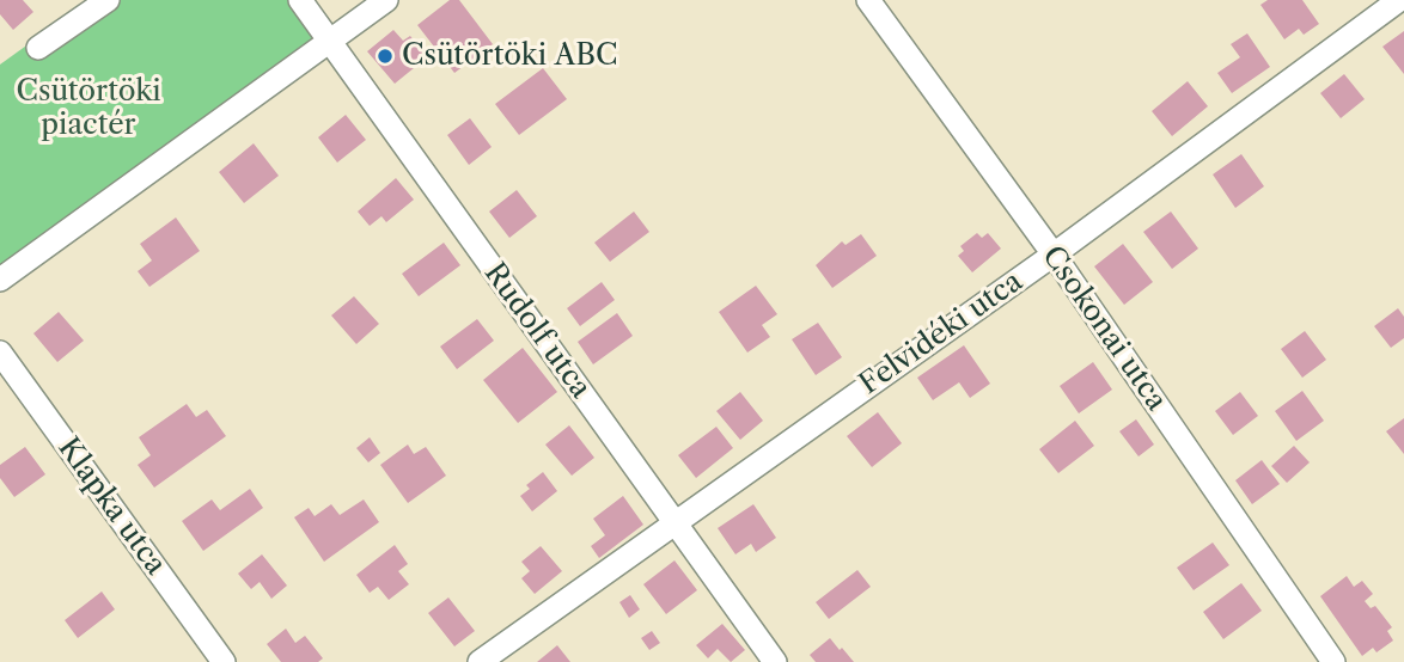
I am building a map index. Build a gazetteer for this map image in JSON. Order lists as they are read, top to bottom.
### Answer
{
  "streets": {
    "street": [
      "Csokonai utca",
      "Rudolf utca",
      "Felvidéki utca",
      "Klapka utca"
    ]
  },
  "crossings": [
    ["Csokonai utca", "Felvidéki utca"],
    ["Rudolf utca", "Felvidéki utca"]
  ],
  "parks": ["Csütörtöki piactér"],
  "places": ["Csütörtöki ABC"]
}
